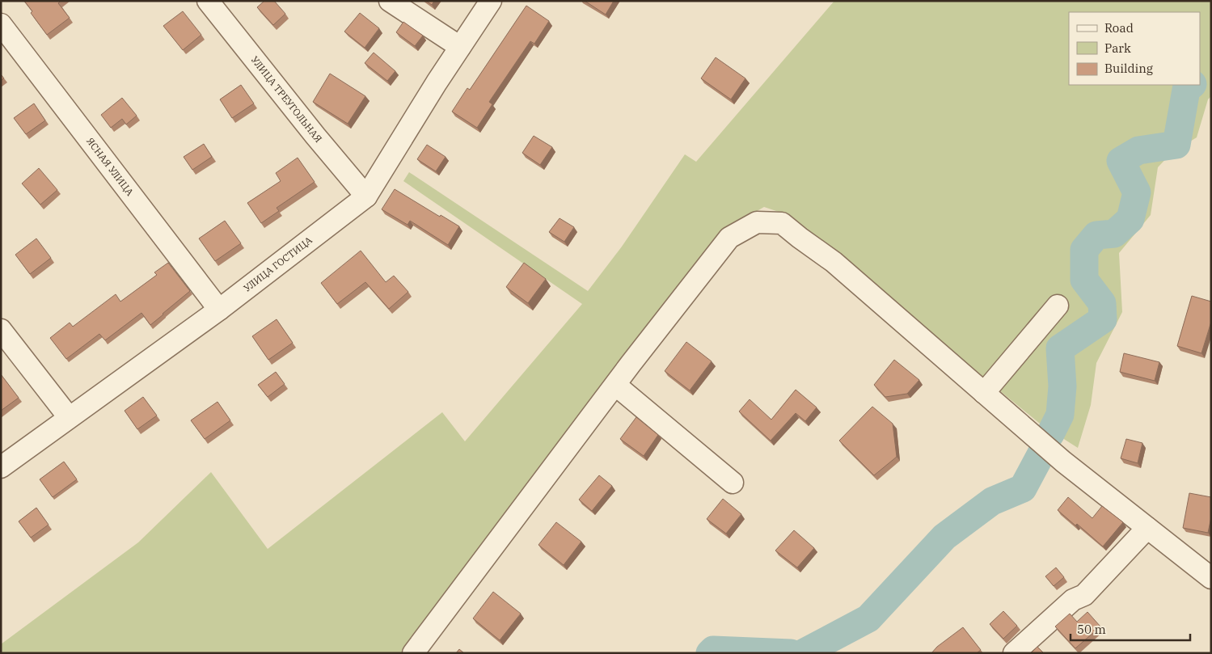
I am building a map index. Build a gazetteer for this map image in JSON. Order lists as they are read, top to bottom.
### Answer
{
  "streets": {
    "street": ["УЛИЦА ТРЕУГОЛЬНАЯ", "ЯСНАЯ УЛИЦА", "УЛИЦА ГОСТИЦА"]
  },
  "crossings": [
    ["УЛИЦА ТРЕУГОЛЬНАЯ", "УЛИЦА ГОСТИЦА"],
    ["ЯСНАЯ УЛИЦА", "УЛИЦА ГОСТИЦА"]
  ],
  "legend": ["Road", "Park", "Building"],
  "scale_bar": "50 m"
}
